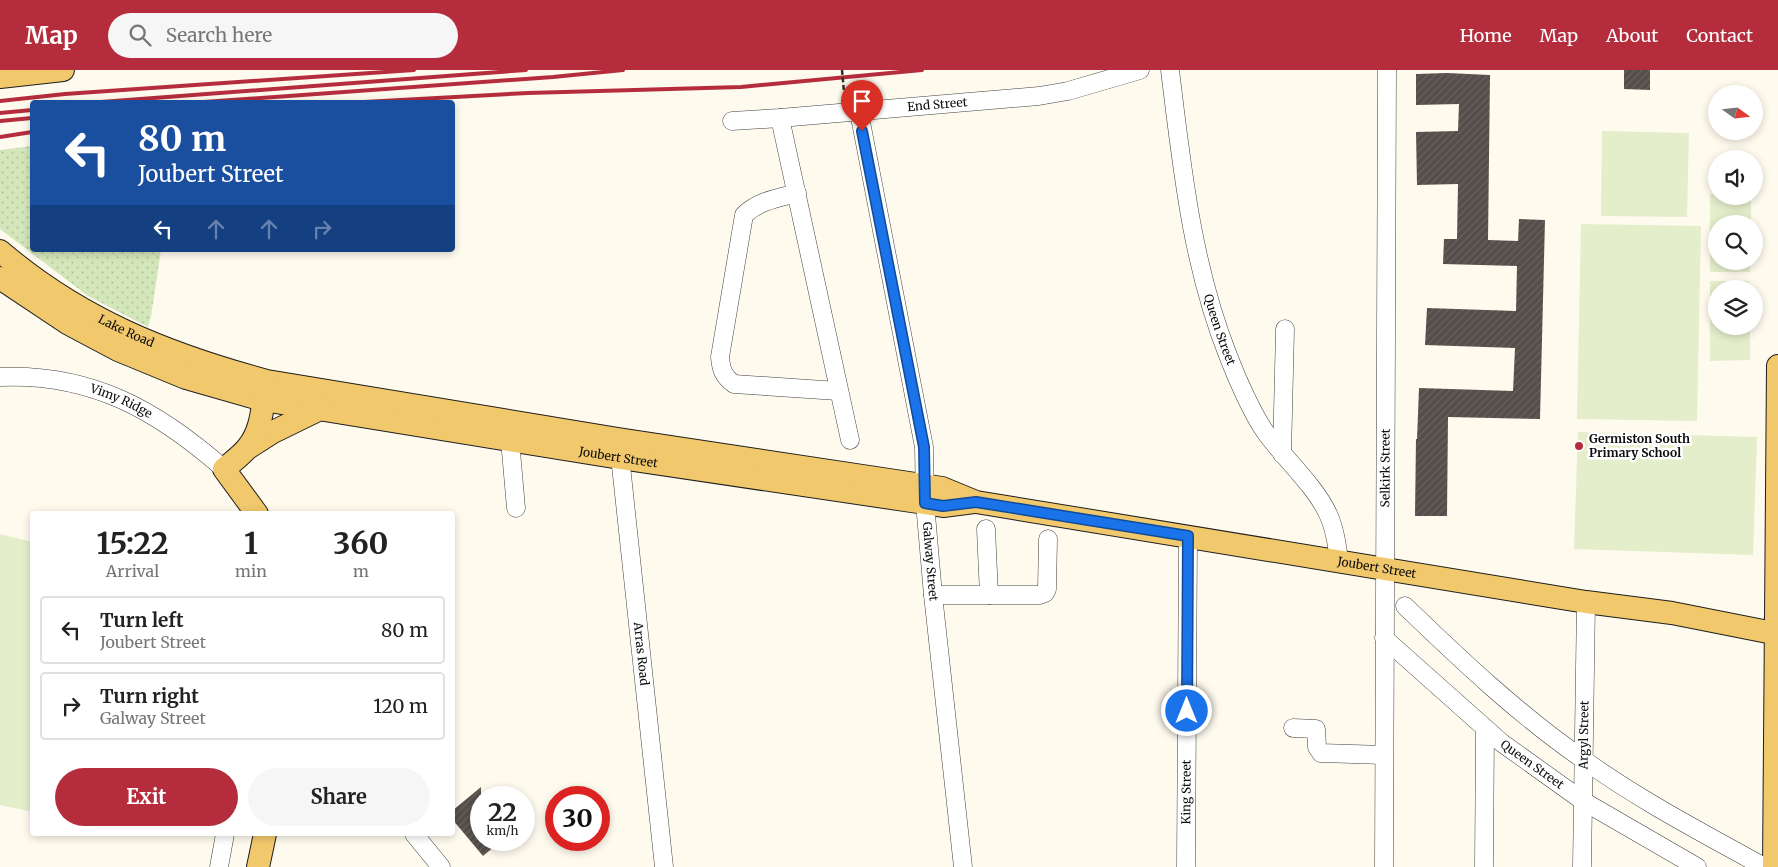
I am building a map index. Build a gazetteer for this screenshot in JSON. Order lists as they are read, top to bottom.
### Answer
{
  "streets": {
    "main road": ["Lake Road", "Vimy Ridge", "Joubert Street"],
    "street": [
      "End Street",
      "Queen Street",
      "Selkirk Street",
      "Galway Street",
      "Arras Road",
      "Argyl Street",
      "King Street"
    ]
  },
  "crossings": [
    ["End Street", "Galway Street"],
    ["Queen Street", "Joubert Street"],
    ["Queen Street", "Selkirk Street"],
    ["Queen Street", "Argyl Street"],
    ["Lake Road", "Joubert Street"],
    ["Joubert Street", "Selkirk Street"],
    ["Joubert Street", "Galway Street"],
    ["Joubert Street", "Arras Road"],
    ["Joubert Street", "Argyl Street"],
    ["Joubert Street", "King Street"]
  ],
  "places": ["Germiston South Primary School"],
  "north": "right",
  "page": {
    "header": "Map",
    "search": "Search here",
    "nav": [
      "Home",
      "Map",
      "About",
      "Contact"
    ],
    "turn": ["80 m", "Joubert Street"],
    "eta": [
      "15:22",
      "Arrival",
      "1",
      "min",
      "360",
      "m"
    ],
    "list": [
      {
        "name": "Turn left",
        "note": "Joubert Street",
        "value": "80 m"
      },
      {
        "name": "Turn right",
        "note": "Galway Street",
        "value": "120 m"
      }
    ],
    "buttons": ["Exit", "Share"],
    "speed": "22 km/h",
    "limit": "30"
  }
}
